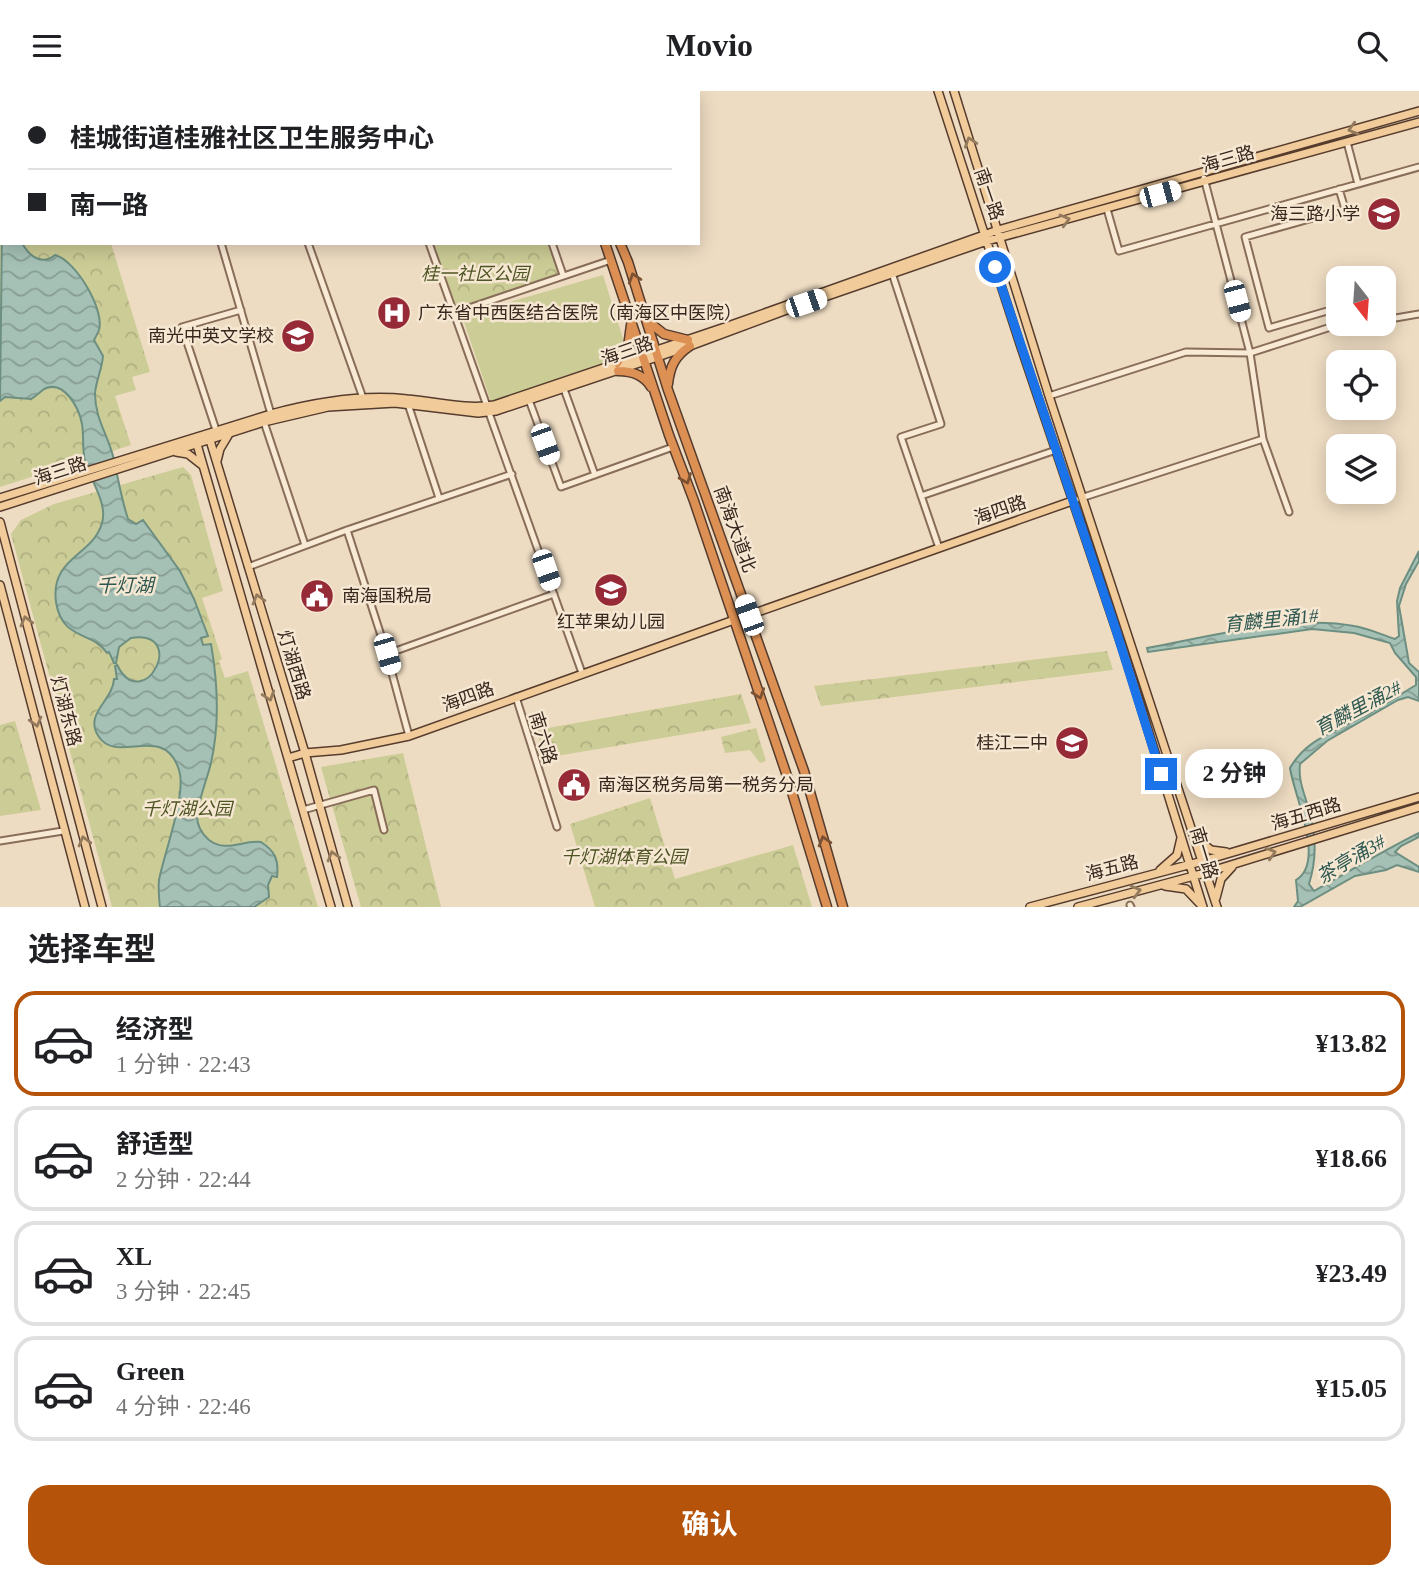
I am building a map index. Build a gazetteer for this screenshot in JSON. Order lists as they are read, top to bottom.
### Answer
{
  "streets": {
    "highway": ["南海大道北"],
    "main road": [
      "海三路",
      "南一路",
      "海四路",
      "灯湖西路",
      "灯湖东路",
      "海五西路",
      "海五路"
    ],
    "street": ["南六路"]
  },
  "crossings": [
    ["海三路", "南一路"],
    ["海三路", "南海大道北"],
    ["海三路", "灯湖西路"],
    ["南一路", "海四路"],
    ["南一路", "海五西路"],
    ["南一路", "海五路"],
    ["海四路", "南海大道北"],
    ["海四路", "灯湖西路"],
    ["海四路", "南六路"],
    ["海五西路", "海五路"]
  ],
  "water": [
    "千灯湖",
    "育麟里涌1#",
    "育麟里涌2#",
    "茶亭涌3#"
  ],
  "parks": ["桂一社区公园", "千灯湖公园", "千灯湖体育公园"],
  "places": {
    "school or university": [
      "海三路小学",
      "南光中英文学校",
      "红苹果幼儿园",
      "桂江二中"
    ],
    "hospital": ["广东省中西医结合医院（南海区中医院）"],
    "public building": ["南海国税局", "南海区税务局第一税务分局"]
  },
  "north": "bottom",
  "page": {
    "header": "Movio",
    "banner": ["桂城街道桂雅社区卫生服务中心", "南一路"],
    "bubble": "2 分钟",
    "heading": "选择车型",
    "list": [
      {
        "name": "经济型",
        "note": "1 分钟 · 22:43",
        "value": "¥13.82"
      },
      {
        "name": "舒适型",
        "note": "2 分钟 · 22:44",
        "value": "¥18.66"
      },
      {
        "name": "XL",
        "note": "3 分钟 · 22:45",
        "value": "¥23.49"
      },
      {
        "name": "Green",
        "note": "4 分钟 · 22:46",
        "value": "¥15.05"
      }
    ],
    "buttons": "确认"
  }
}
